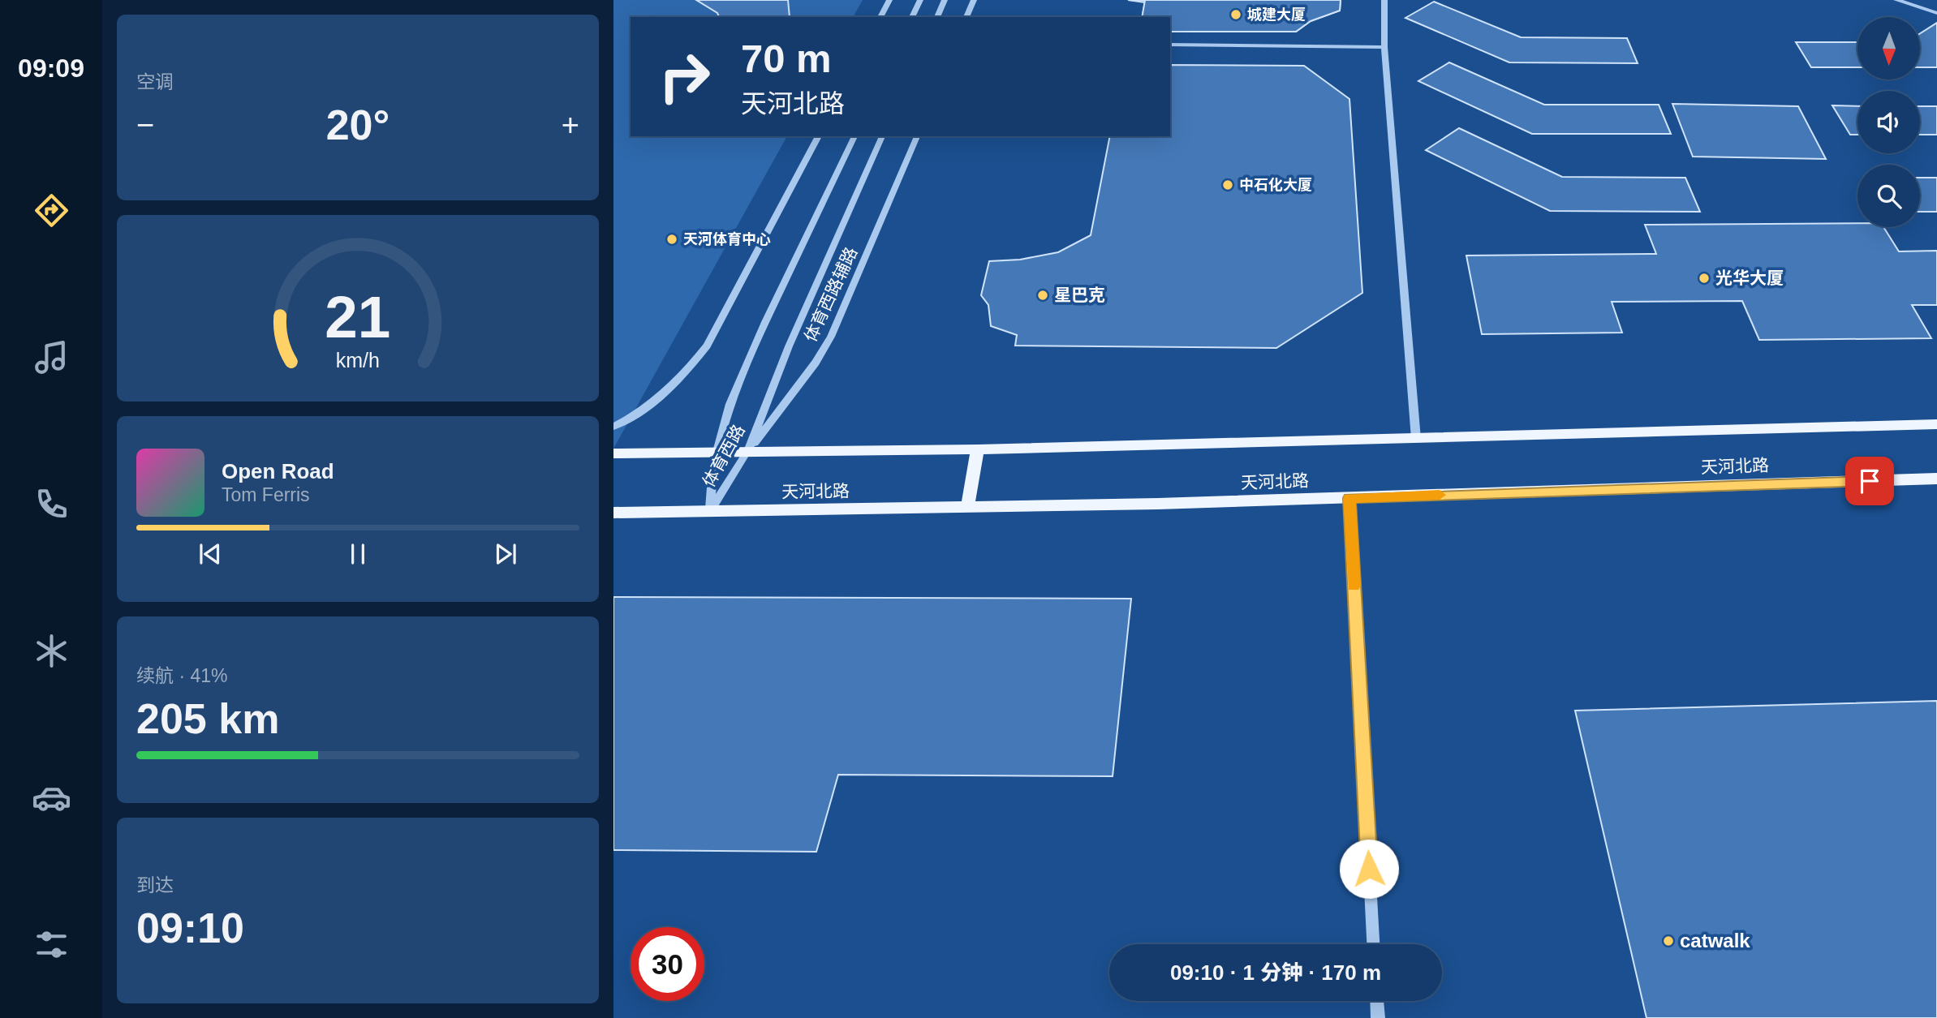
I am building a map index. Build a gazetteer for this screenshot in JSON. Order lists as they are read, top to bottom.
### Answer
{
  "streets": {
    "main road": ["天河北路"],
    "street": ["体育西路辅路", "体育西路"]
  },
  "crossings": [
    ["体育西路辅路", "体育西路"],
    ["体育西路", "天河北路"]
  ],
  "places": [
    "城建大厦",
    "中石化大厦",
    "天河体育中心",
    "光华大厦",
    "星巴克",
    "catwalk"
  ],
  "north": "bottom",
  "page": {
    "tabs": "09:09",
    "tile": [
      "空调",
      ["续航 · 41%", "205 km"],
      ["到达", "09:10"]
    ],
    "turn": ["70 m", "天河北路"],
    "heat": ["−", "20°", "+"],
    "song": ["Open Road", "Tom Ferris"],
    "limit": "30",
    "trip": "09:10 · 1 分钟 · 170 m",
    "gauge": ["21", "km/h"]
  }
}
